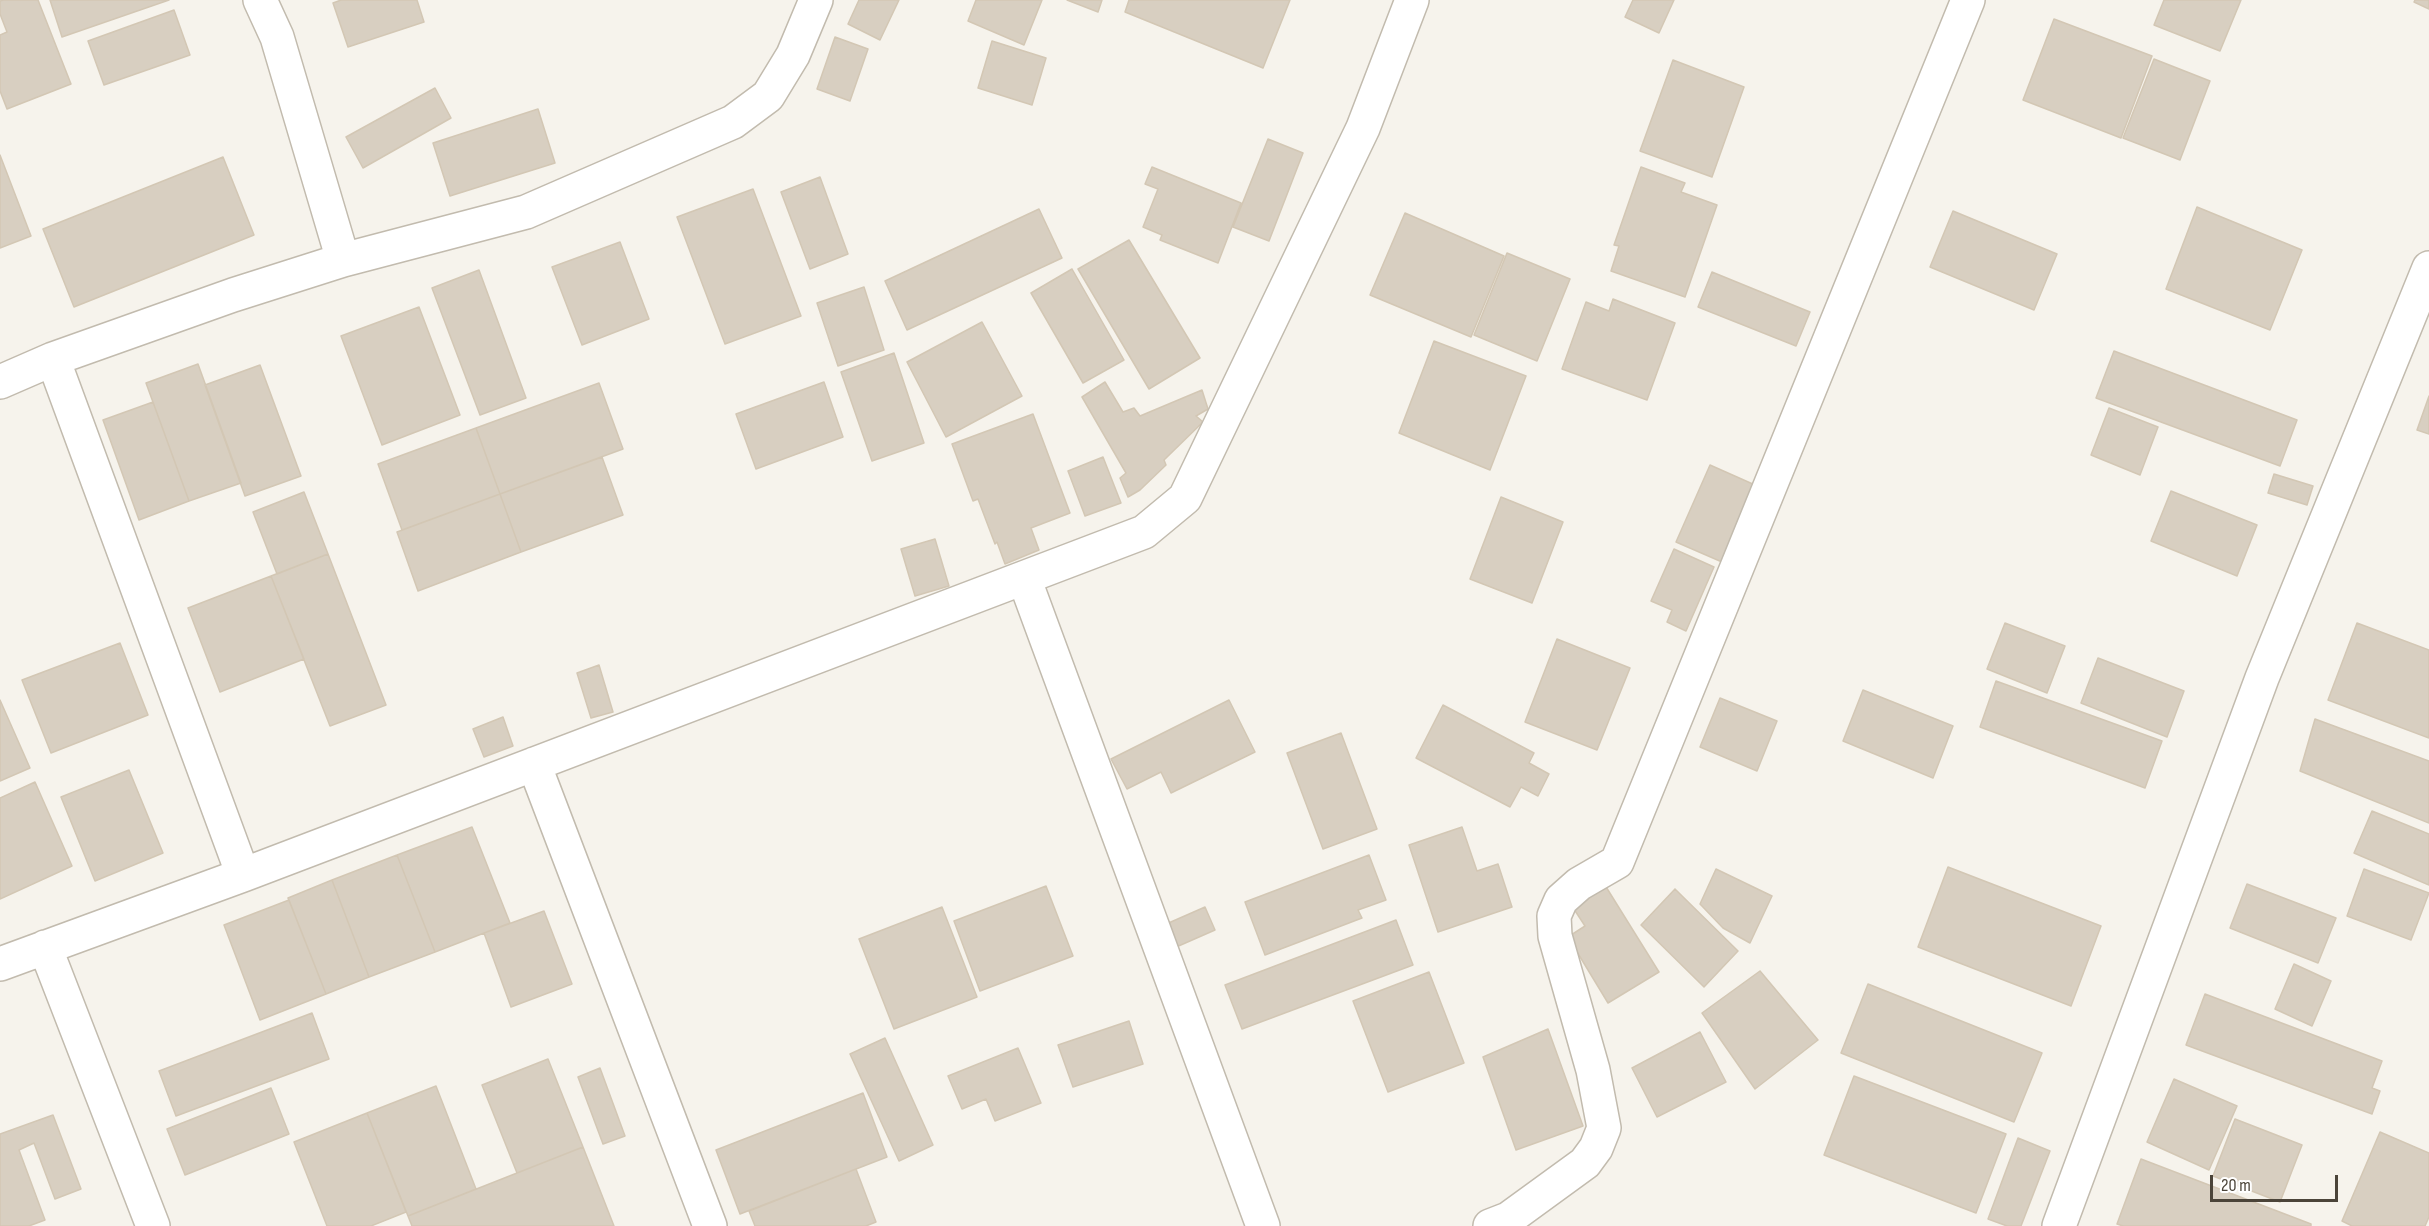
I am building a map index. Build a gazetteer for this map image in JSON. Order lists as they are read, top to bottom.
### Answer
{
  "scale_bar": "20 m"
}
